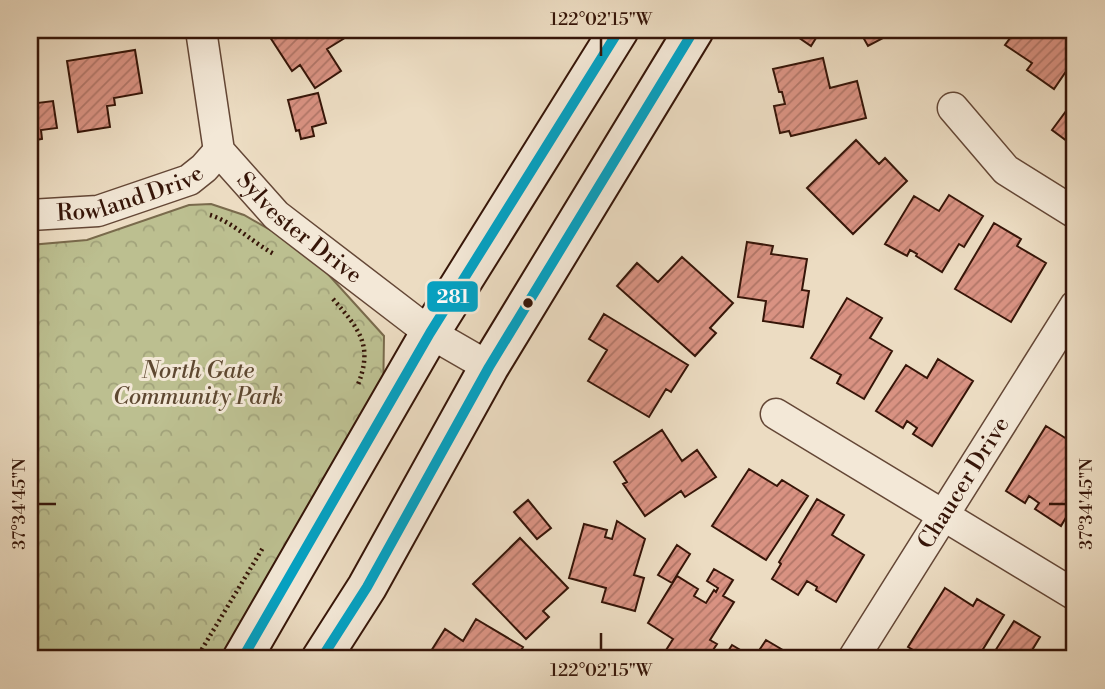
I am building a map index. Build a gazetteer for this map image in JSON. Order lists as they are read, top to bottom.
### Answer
{
  "streets": {
    "street": ["Rowland Drive", "Sylvester Drive", "Chaucer Drive"]
  },
  "crossings": [
    ["Rowland Drive", "Sylvester Drive"]
  ],
  "parks": ["North Gate Community Park"],
  "lines": ["transit line 281"],
  "coordinates": ["122°02'15\"W", "37°34'45\"N"]
}
